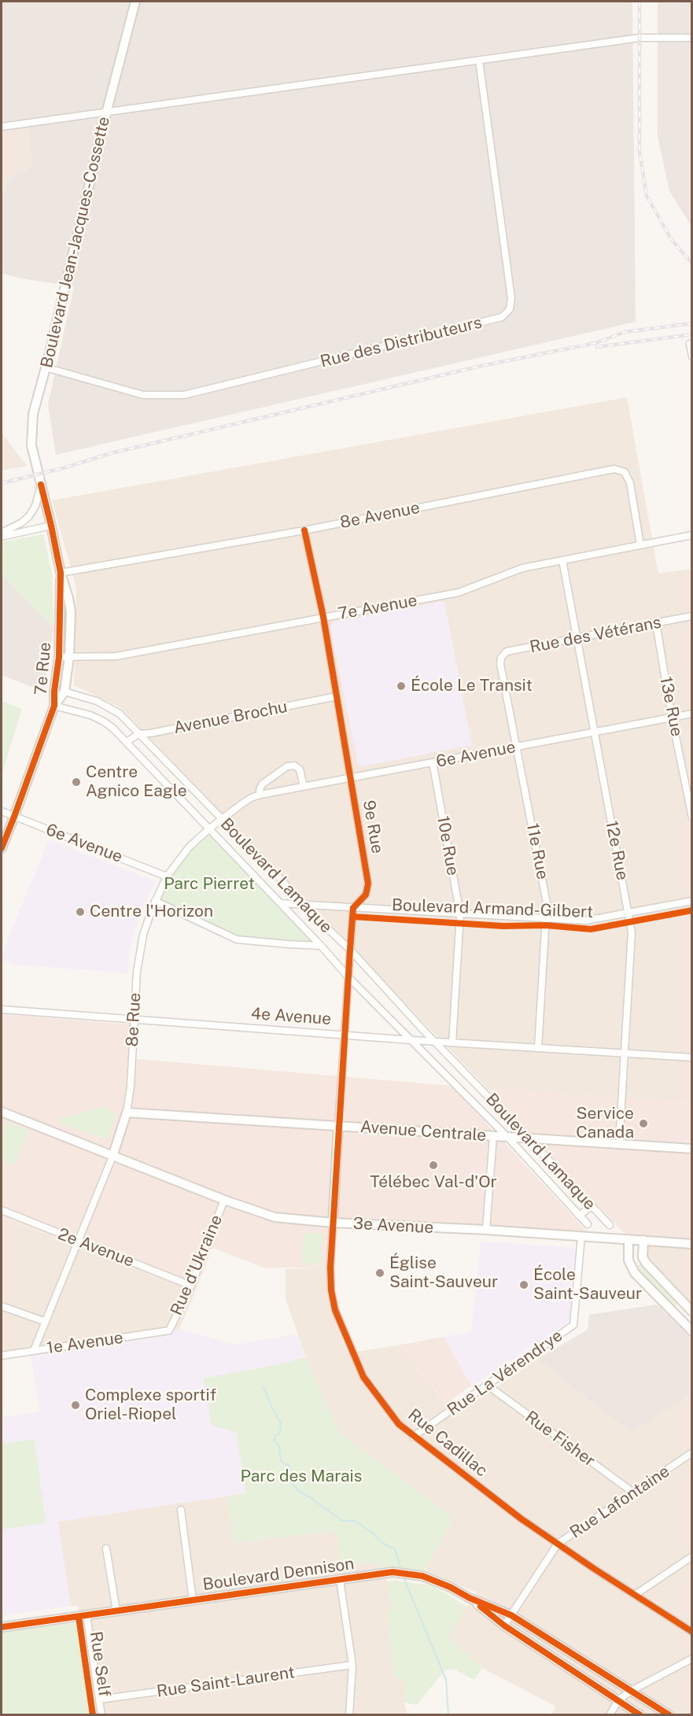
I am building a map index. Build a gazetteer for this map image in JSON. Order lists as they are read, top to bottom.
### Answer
{
  "streets": {
    "street": [
      "Boulevard Jean-Jacques-Cossette",
      "Rue des Distributeurs",
      "8e Avenue",
      "7e Avenue",
      "Rue des Vétérans",
      "7e Rue",
      "13e Rue",
      "Avenue Brochu",
      "6e Avenue",
      "9e Rue",
      "10e Rue",
      "12e Rue",
      "11e Rue",
      "Boulevard Lamaque",
      "Boulevard Armand-Gilbert",
      "4e Avenue",
      "8e Rue",
      "Avenue Centrale",
      "3e Avenue",
      "2e Avenue",
      "Rue d'Ukraine",
      "1e Avenue",
      "Rue La Vérendrye",
      "Rue Fisher",
      "Rue Cadillac",
      "Rue Lafontaine",
      "Boulevard Dennison",
      "Rue Self",
      "Rue Saint-Laurent"
    ]
  },
  "crossings": [
    ["Boulevard Jean-Jacques-Cossette", "Rue des Distributeurs"],
    ["Boulevard Jean-Jacques-Cossette", "7e Rue"],
    ["8e Avenue", "7e Avenue"],
    ["8e Avenue", "7e Rue"],
    ["8e Avenue", "9e Rue"],
    ["7e Avenue", "7e Rue"],
    ["7e Avenue", "9e Rue"],
    ["7e Avenue", "12e Rue"],
    ["Rue des Vétérans", "13e Rue"],
    ["Rue des Vétérans", "12e Rue"],
    ["Rue des Vétérans", "11e Rue"],
    ["7e Rue", "6e Avenue"],
    ["7e Rue", "Boulevard Lamaque"],
    ["13e Rue", "6e Avenue"],
    ["Avenue Brochu", "9e Rue"],
    ["Avenue Brochu", "Boulevard Lamaque"],
    ["6e Avenue", "9e Rue"],
    ["6e Avenue", "10e Rue"],
    ["6e Avenue", "12e Rue"],
    ["6e Avenue", "11e Rue"],
    ["6e Avenue", "8e Rue"],
    ["9e Rue", "Boulevard Lamaque"],
    ["9e Rue", "Boulevard Armand-Gilbert"],
    ["9e Rue", "4e Avenue"],
    ["9e Rue", "Avenue Centrale"],
    ["9e Rue", "Rue Cadillac"],
    ["10e Rue", "Boulevard Armand-Gilbert"],
    ["10e Rue", "4e Avenue"],
    ["12e Rue", "Boulevard Armand-Gilbert"],
    ["12e Rue", "4e Avenue"],
    ["12e Rue", "Avenue Centrale"],
    ["11e Rue", "Boulevard Armand-Gilbert"],
    ["11e Rue", "4e Avenue"],
    ["Boulevard Lamaque", "Boulevard Armand-Gilbert"],
    ["Boulevard Lamaque", "4e Avenue"],
    ["Boulevard Lamaque", "8e Rue"],
    ["Boulevard Lamaque", "Avenue Centrale"],
    ["4e Avenue", "8e Rue"],
    ["8e Rue", "Avenue Centrale"],
    ["8e Rue", "3e Avenue"],
    ["8e Rue", "2e Avenue"],
    ["8e Rue", "1e Avenue"],
    ["Avenue Centrale", "Rue Cadillac"],
    ["3e Avenue", "Rue d'Ukraine"],
    ["3e Avenue", "Rue La Vérendrye"],
    ["3e Avenue", "Rue Cadillac"],
    ["2e Avenue", "Rue d'Ukraine"],
    ["Rue d'Ukraine", "1e Avenue"],
    ["Rue La Vérendrye", "Rue Fisher"],
    ["Rue La Vérendrye", "Rue Cadillac"],
    ["Rue Fisher", "Rue Lafontaine"],
    ["Rue Cadillac", "Rue Lafontaine"],
    ["Rue Lafontaine", "Boulevard Dennison"],
    ["Boulevard Dennison", "Rue Self"],
    ["Rue Self", "Rue Saint-Laurent"]
  ],
  "parks": ["Parc Pierret", "Parc des Marais"],
  "places": [
    "École Le Transit",
    "Centre Agnico Eagle",
    "Centre l'Horizon",
    "Service Canada",
    "Télébec Val-d'Or",
    "Église Saint-Sauveur",
    "École Saint-Sauveur",
    "Complexe sportif Oriel-Riopel"
  ]
}
